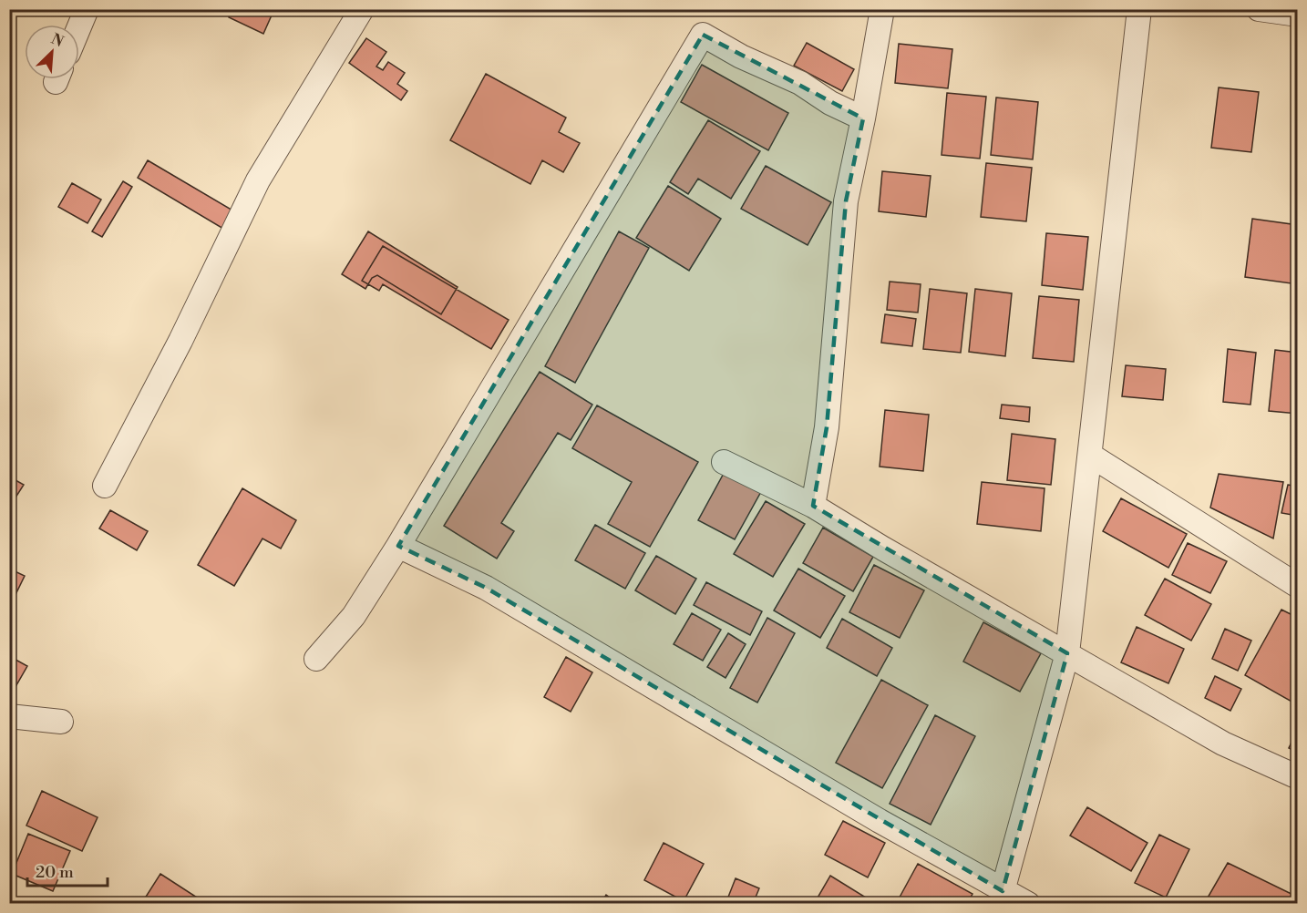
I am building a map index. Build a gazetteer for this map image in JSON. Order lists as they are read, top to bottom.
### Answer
{
  "scale_bar": "20 m",
  "north": "top right"
}
